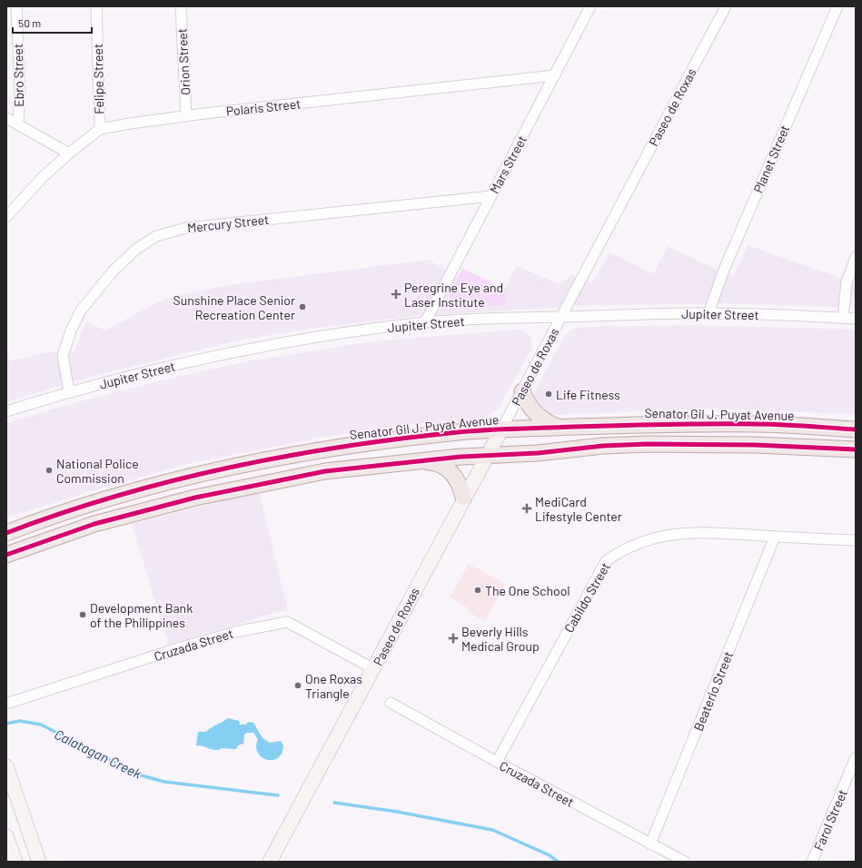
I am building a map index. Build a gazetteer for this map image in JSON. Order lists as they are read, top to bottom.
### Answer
{
  "streets": {
    "main road": ["Paseo de Roxas", "Senator Gil J. Puyat Avenue"],
    "street": [
      "Orion Street",
      "Ebro Street",
      "Felipe Street",
      "Polaris Street",
      "Planet Street",
      "Mars Street",
      "Mercury Street",
      "Jupiter Street",
      "Cabildo Street",
      "Cruzada Street",
      "Beaterio Street",
      "Farol Street"
    ]
  },
  "crossings": [
    ["Orion Street", "Polaris Street"],
    ["Felipe Street", "Polaris Street"],
    ["Polaris Street", "Mars Street"],
    ["Paseo de Roxas", "Jupiter Street"],
    ["Paseo de Roxas", "Senator Gil J. Puyat Avenue"],
    ["Paseo de Roxas", "Cruzada Street"],
    ["Planet Street", "Jupiter Street"],
    ["Mars Street", "Mercury Street"],
    ["Mars Street", "Jupiter Street"],
    ["Mercury Street", "Jupiter Street"],
    ["Cabildo Street", "Cruzada Street"],
    ["Cabildo Street", "Beaterio Street"],
    ["Cruzada Street", "Beaterio Street"]
  ],
  "water": ["Calatagan Creek"],
  "places": {
    "health": ["Peregrine Eye and Laser Institute", "MediCard Lifestyle Center", "Beverly Hills Medical Group"],
    "other": [
      "Sunshine Place Senior Recreation Center",
      "Life Fitness",
      "National Police Commission",
      "The One School",
      "Development Bank of the Philippines",
      "One Roxas Triangle"
    ]
  },
  "scale_bar": "50 m"
}
